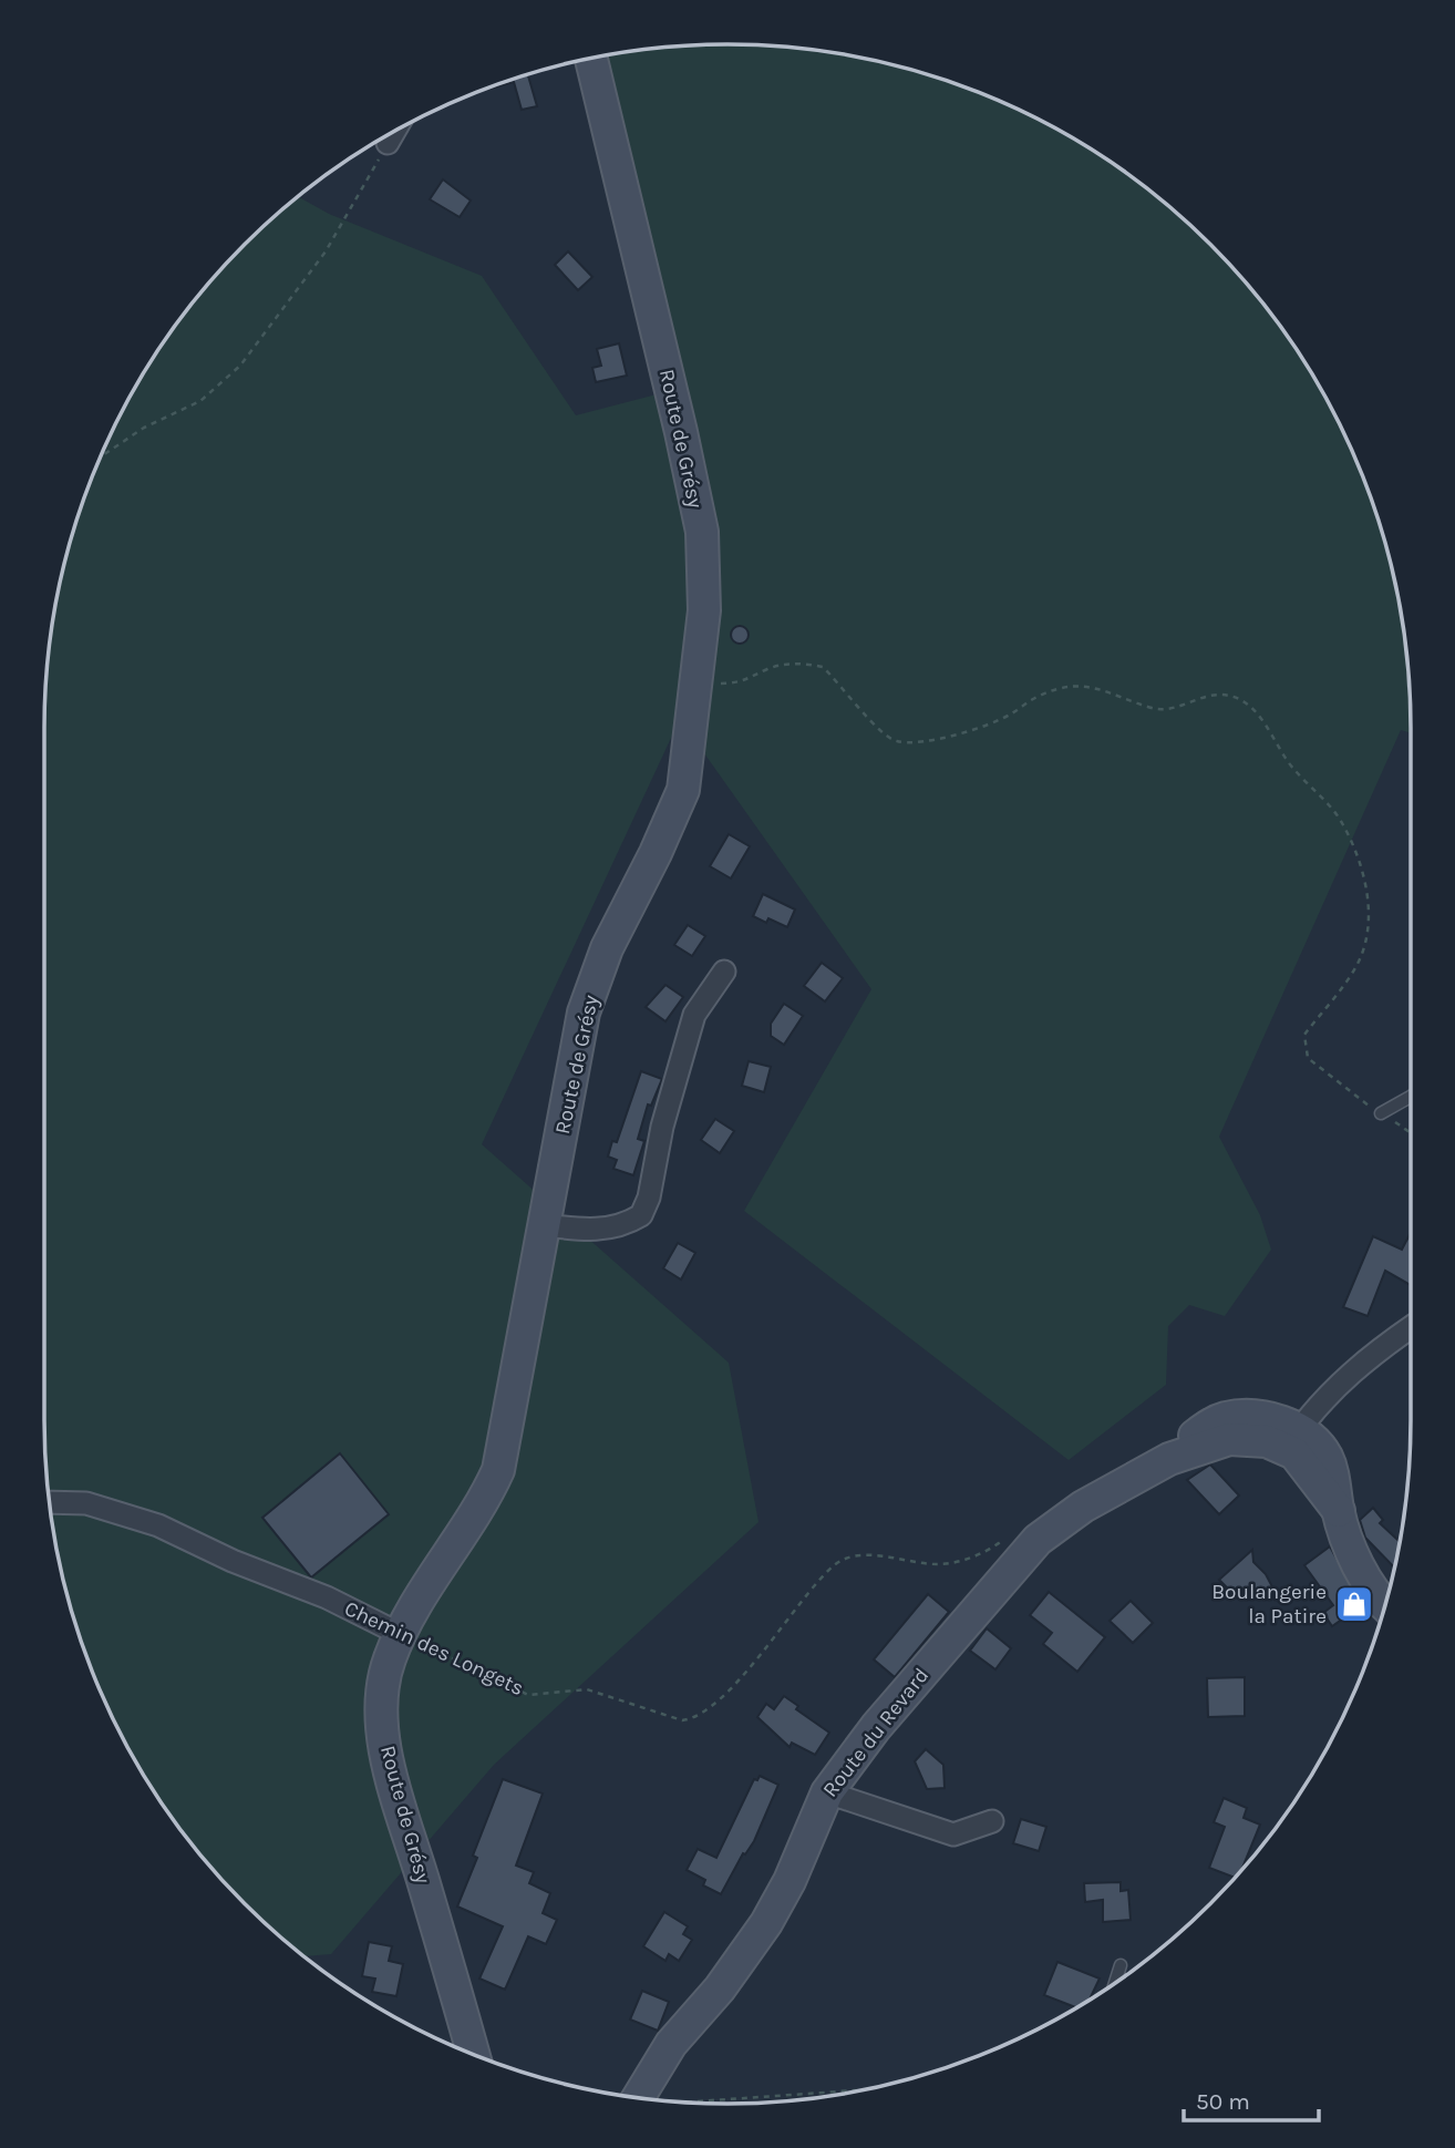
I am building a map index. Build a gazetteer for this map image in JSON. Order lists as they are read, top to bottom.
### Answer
{
  "streets": {
    "main road": ["Route de Grésy", "Route du Revard"],
    "street": ["Chemin des Longets"]
  },
  "crossings": [
    ["Route de Grésy", "Chemin des Longets"],
    ["Chemin des Longets", "Route du Revard"]
  ],
  "places": {
    "shop": ["Boulangerie la Patire"]
  },
  "scale_bar": "50 m"
}
